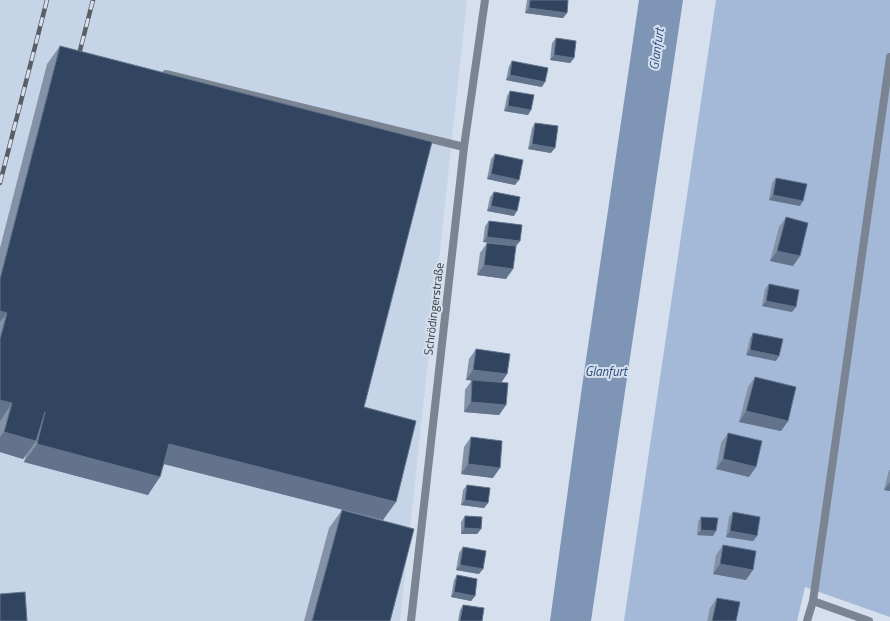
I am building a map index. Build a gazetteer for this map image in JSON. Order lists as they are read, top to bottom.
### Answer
{
  "streets": {
    "street": ["Schrödingerstraße"]
  },
  "water": ["Glanfurt"]
}
